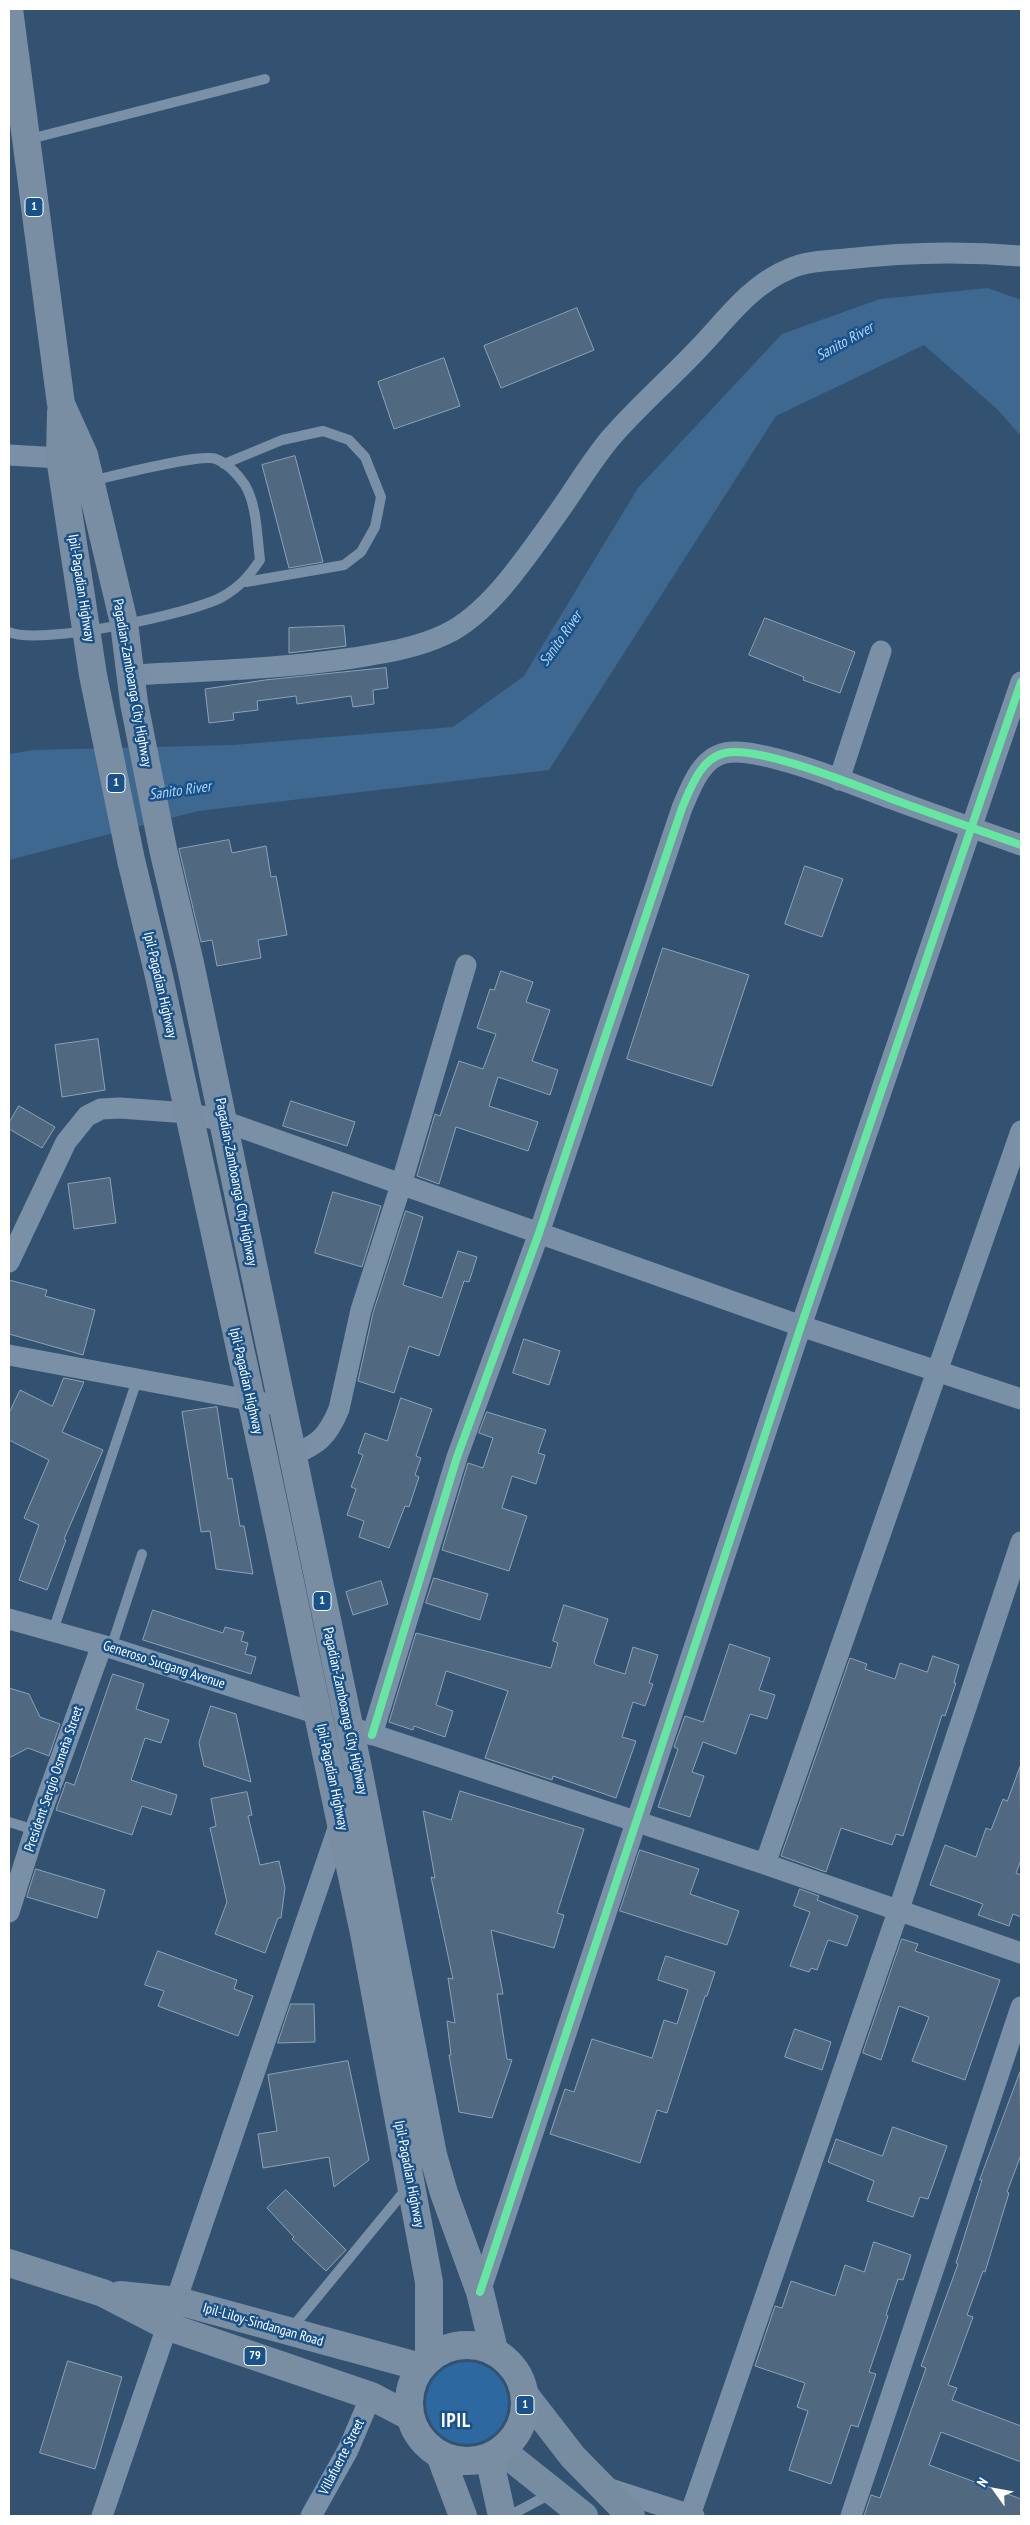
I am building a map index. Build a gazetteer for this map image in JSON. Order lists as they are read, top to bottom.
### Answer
{
  "streets": {
    "main road": [
      "1",
      "Ipil-Pagadian Highway",
      "Pagadian-Zamboanga City Highway",
      "Ipil-Liloy-Sindangan Road",
      "79"
    ],
    "street": ["Generoso Sucgang Avenue", "President Sergio Osmeña Street", "Villafuerte Street"]
  },
  "crossings": [
    ["1", "Ipil-Pagadian Highway"],
    ["1", "Pagadian-Zamboanga City Highway"],
    ["1", "Ipil-Liloy-Sindangan Road"],
    ["Ipil-Pagadian Highway", "Pagadian-Zamboanga City Highway"],
    ["Ipil-Pagadian Highway", "Generoso Sucgang Avenue"],
    ["Ipil-Pagadian Highway", "Ipil-Liloy-Sindangan Road"],
    ["Pagadian-Zamboanga City Highway", "Ipil-Liloy-Sindangan Road"],
    ["Generoso Sucgang Avenue", "President Sergio Osmeña Street"],
    ["Ipil-Liloy-Sindangan Road", "Villafuerte Street"]
  ],
  "districts": ["IPIL"],
  "water": ["Sanito River"],
  "north": "top left"
}
